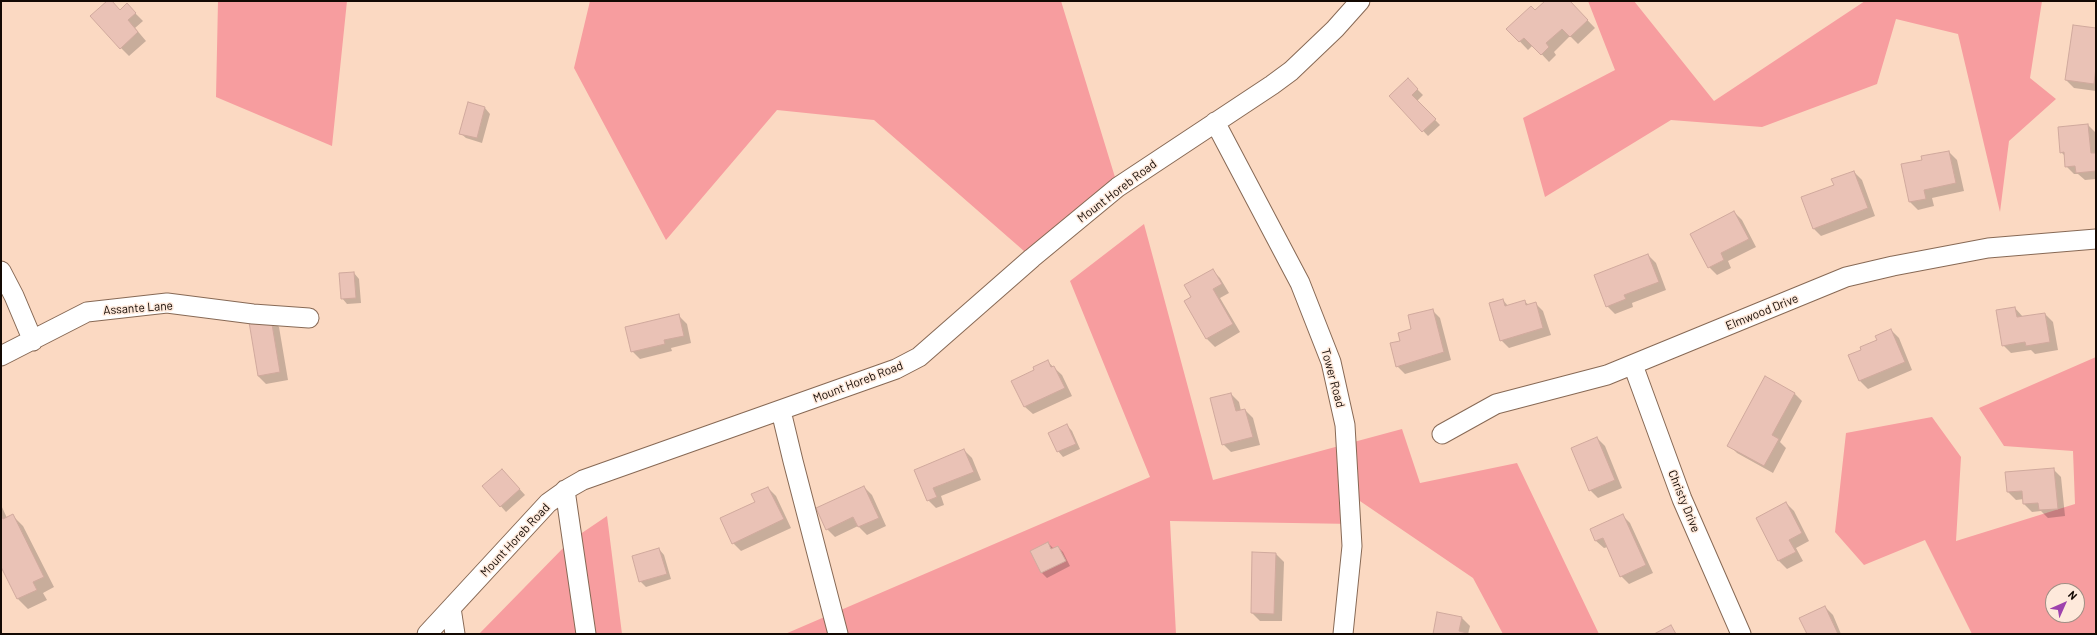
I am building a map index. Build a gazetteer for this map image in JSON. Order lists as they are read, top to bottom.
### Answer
{
  "streets": {
    "street": [
      "Mount Horeb Road",
      "Assante Lane",
      "Elmwood Drive",
      "Tower Road",
      "Christy Drive"
    ]
  },
  "crossings": [
    ["Mount Horeb Road", "Tower Road"],
    ["Elmwood Drive", "Christy Drive"]
  ],
  "north": "top right"
}
